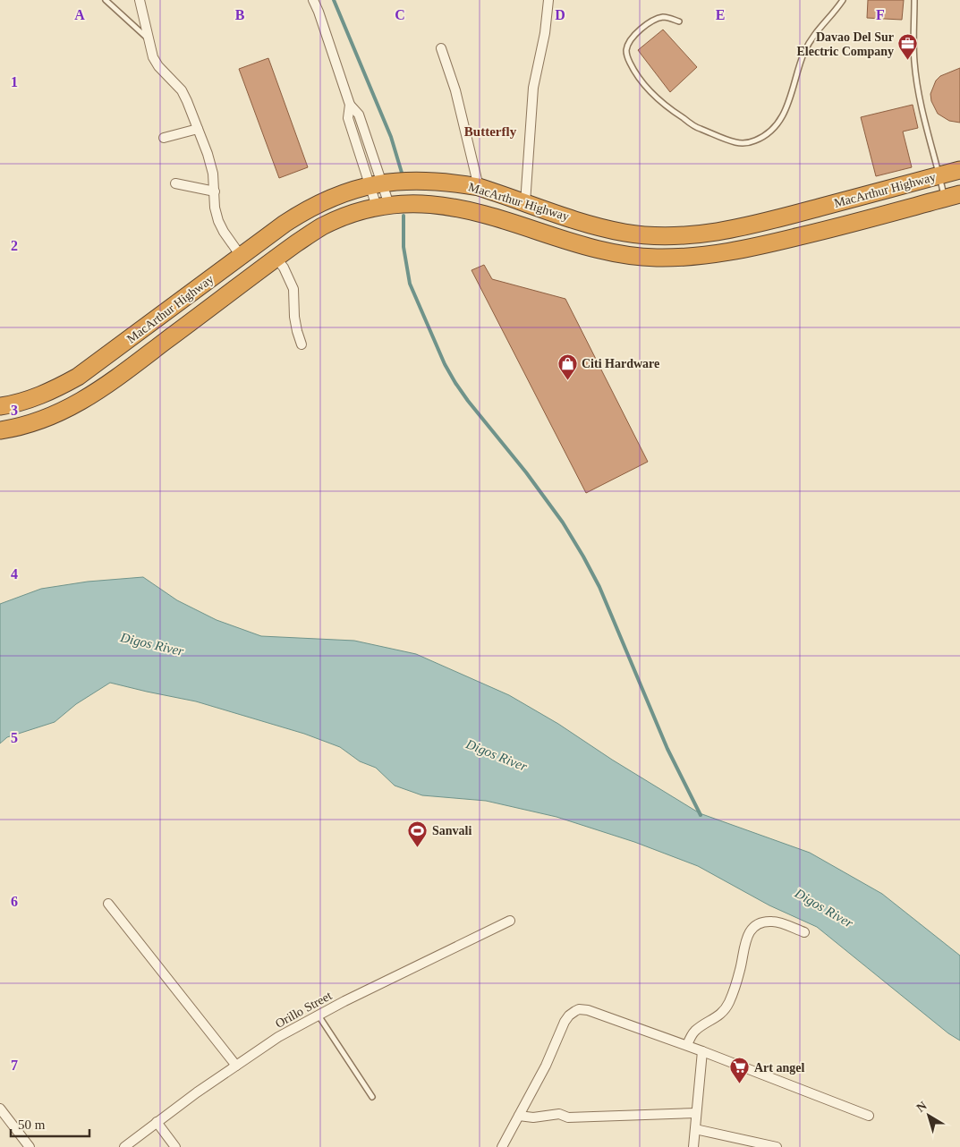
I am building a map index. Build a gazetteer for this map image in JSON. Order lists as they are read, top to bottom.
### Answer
{
  "streets": {
    "highway": ["MacArthur Highway"],
    "street": ["Orillo Street"]
  },
  "districts": ["Butterfly"],
  "water": ["Digos River"],
  "places": {
    "office": ["Davao Del Sur Electric Company"],
    "shop": ["Citi Hardware"],
    "sports": ["Sanvali"],
    "supermarket": ["Art angel"]
  },
  "scale_bar": "50 m",
  "north": "top left",
  "grid": {
    "columns": [
      "A",
      "B",
      "C",
      "D",
      "E",
      "F"
    ],
    "rows": [
      "1",
      "2",
      "3",
      "4",
      "5",
      "6",
      "7"
    ]
  }
}
